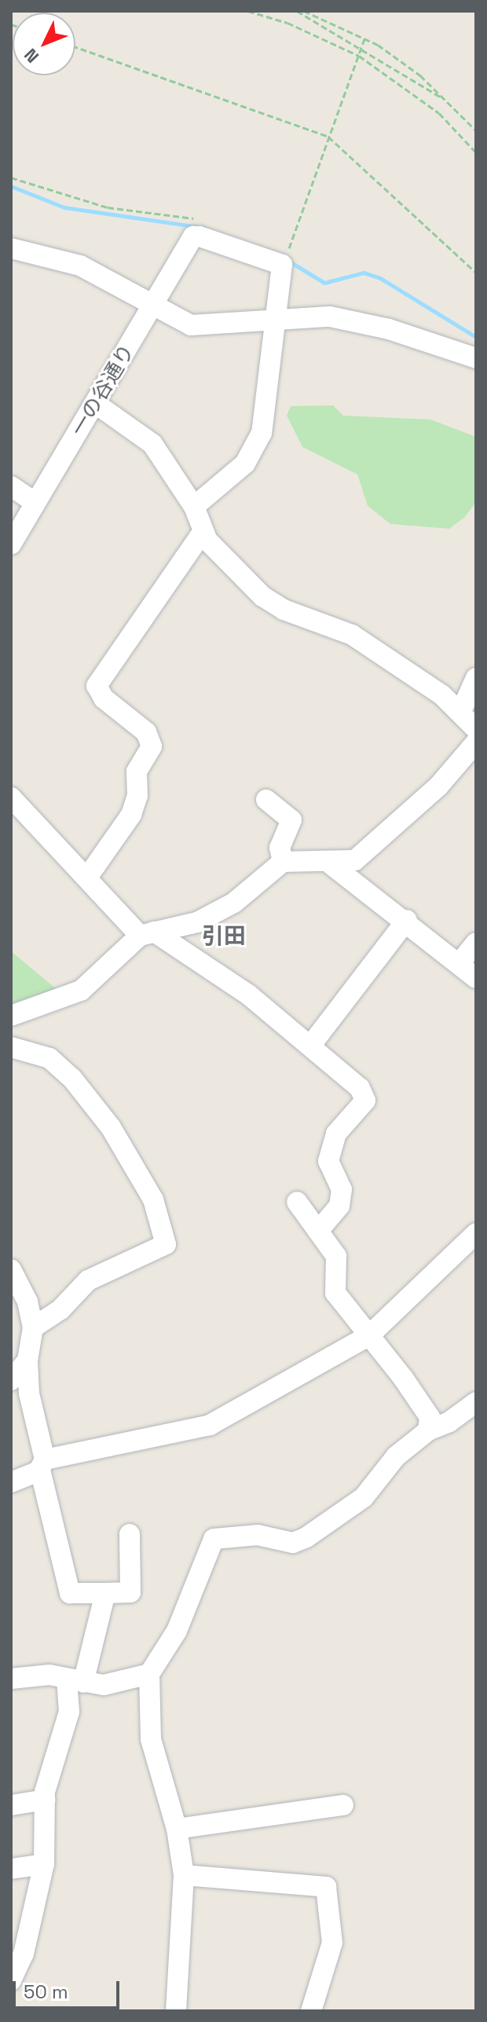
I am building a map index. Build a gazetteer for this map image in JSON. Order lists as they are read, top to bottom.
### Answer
{
  "streets": {
    "street": ["一の谷通り"]
  },
  "districts": ["引田"],
  "scale_bar": "50 m",
  "north": "bottom left"
}
